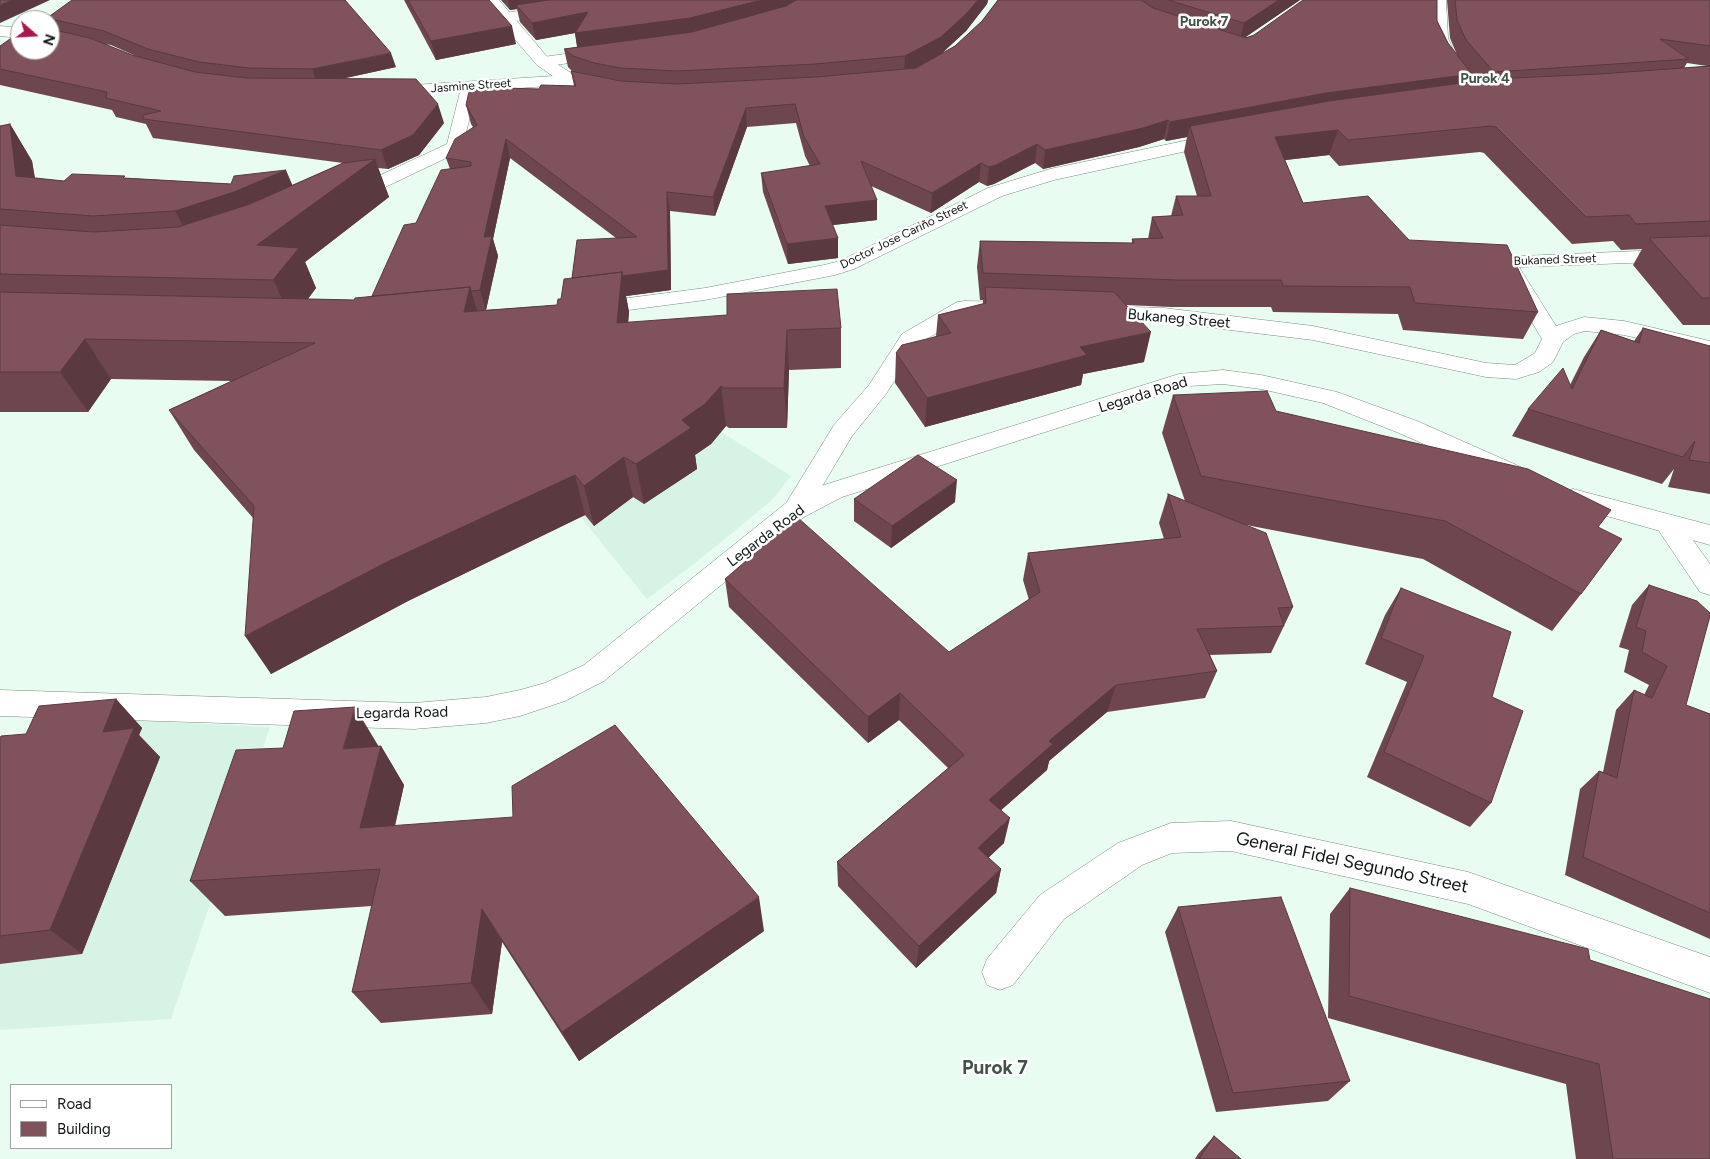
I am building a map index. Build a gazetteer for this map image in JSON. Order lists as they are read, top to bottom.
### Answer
{
  "streets": {
    "street": [
      "Jasmine Street",
      "Doctor Jose Cariño Street",
      "Bukaned Street",
      "Bukaneg Street",
      "Legarda Road",
      "General Fidel Segundo Street"
    ]
  },
  "crossings": [
    ["Bukaned Street", "Bukaneg Street"]
  ],
  "districts": ["Purok 7", "Purok 4", "Purok 7"],
  "legend": ["Road", "Building"],
  "north": "right"
}
